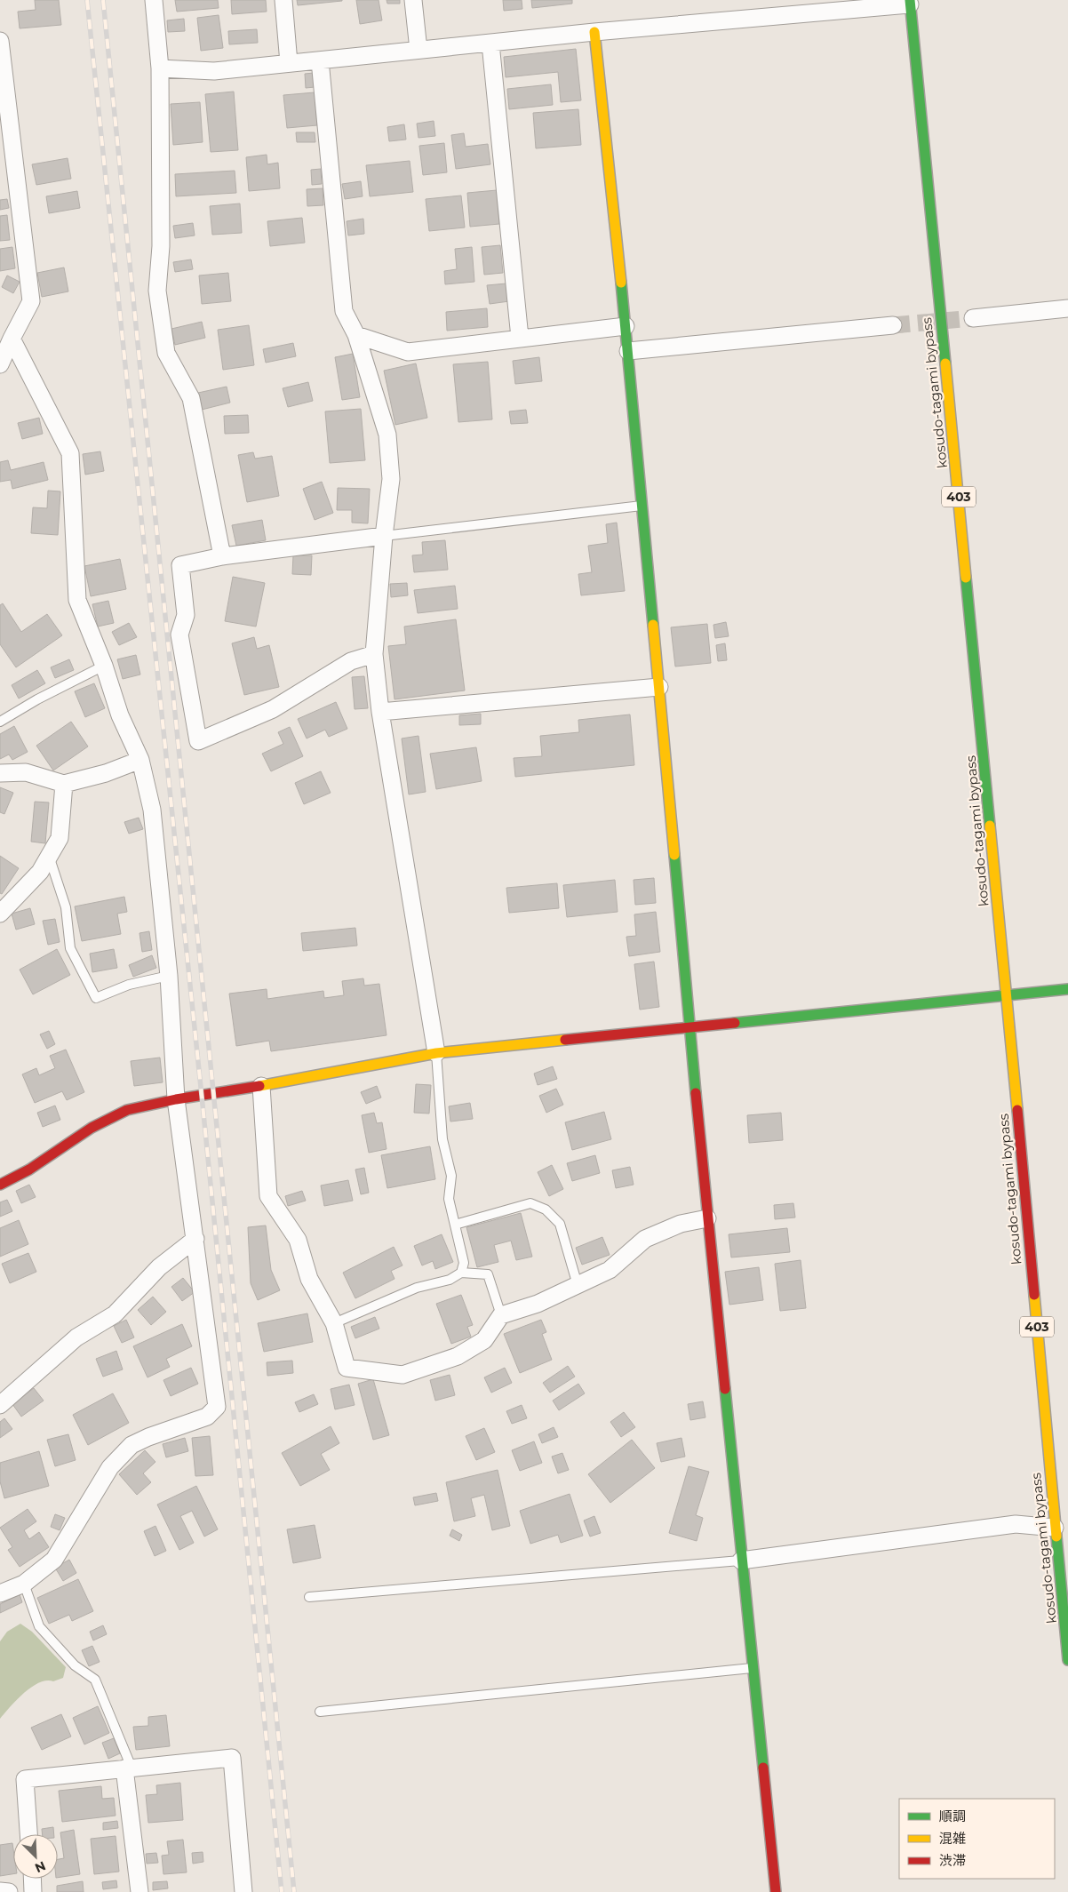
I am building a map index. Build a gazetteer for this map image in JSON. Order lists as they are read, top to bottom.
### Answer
{
  "streets": {
    "main road": ["kosudo-tagami bypass", "403"]
  },
  "legend": ["順調", "混雑", "渋滞"],
  "north": "bottom right"
}
